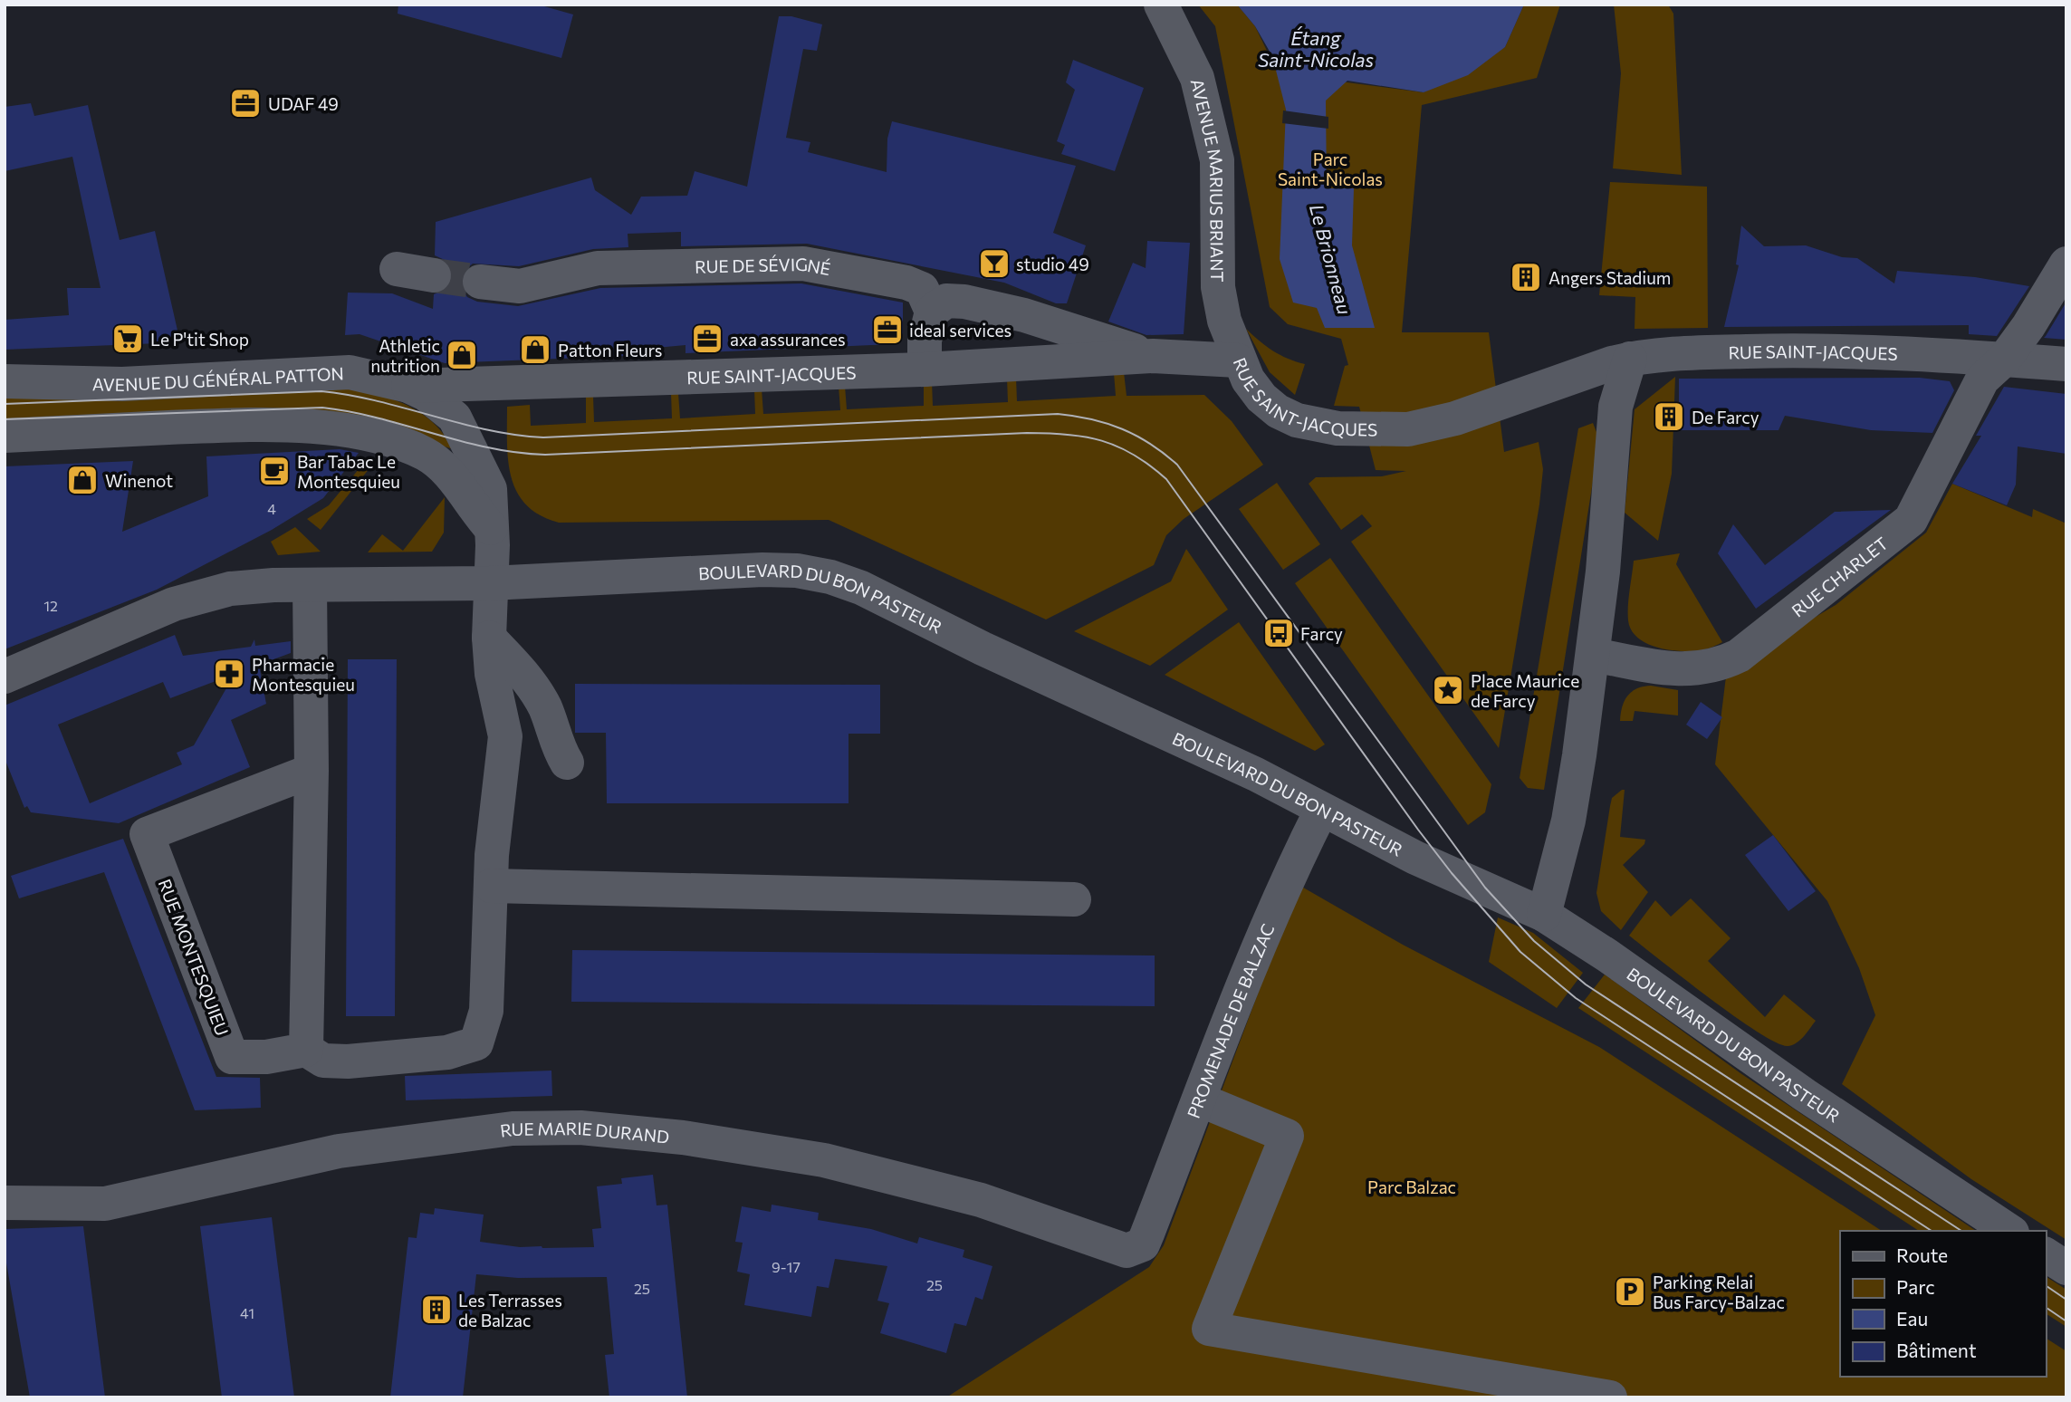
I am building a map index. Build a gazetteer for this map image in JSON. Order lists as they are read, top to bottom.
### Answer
{
  "streets": {
    "street": [
      "AVENUE MARIUS BRIANT",
      "RUE DE SÉVIGNÉ",
      "RUE SAINT-JACQUES",
      "AVENUE DU GÉNÉRAL PATTON",
      "RUE CHARLET",
      "BOULEVARD DU BON PASTEUR",
      "RUE MONTESQUIEU",
      "PROMENADE DE BALZAC",
      "RUE MARIE DURAND"
    ]
  },
  "crossings": [
    ["AVENUE MARIUS BRIANT", "RUE SAINT-JACQUES"],
    ["RUE SAINT-JACQUES", "AVENUE DU GÉNÉRAL PATTON"],
    ["RUE SAINT-JACQUES", "RUE CHARLET"],
    ["AVENUE DU GÉNÉRAL PATTON", "BOULEVARD DU BON PASTEUR"],
    ["AVENUE DU GÉNÉRAL PATTON", "RUE MONTESQUIEU"],
    ["BOULEVARD DU BON PASTEUR", "PROMENADE DE BALZAC"],
    ["PROMENADE DE BALZAC", "RUE MARIE DURAND"]
  ],
  "water": ["Étang Saint-Nicolas", "Le Brionneau"],
  "parks": ["Parc Saint-Nicolas", "Parc Balzac"],
  "places": {
    "office": ["UDAF 49", "ideal services", "axa assurances"],
    "bar": ["studio 49"],
    "building": ["Angers Stadium", "De Farcy", "Les Terrasses de Balzac"],
    "supermarket": ["Le P'tit Shop"],
    "shop": ["Patton Fleurs", "Athletic nutrition", "Winenot"],
    "cafe": ["Bar Tabac Le Montesquieu"],
    "bus stop": ["Farcy"],
    "pharmacy": ["Pharmacie Montesquieu"],
    "place": ["Place Maurice de Farcy"],
    "parking": ["Parking Relai Bus Farcy-Balzac"]
  },
  "house_numbers": [
    "4",
    "12",
    "9-17",
    "25",
    "25",
    "41"
  ],
  "legend": [
    "Route",
    "Parc",
    "Eau",
    "Bâtiment"
  ]
}
